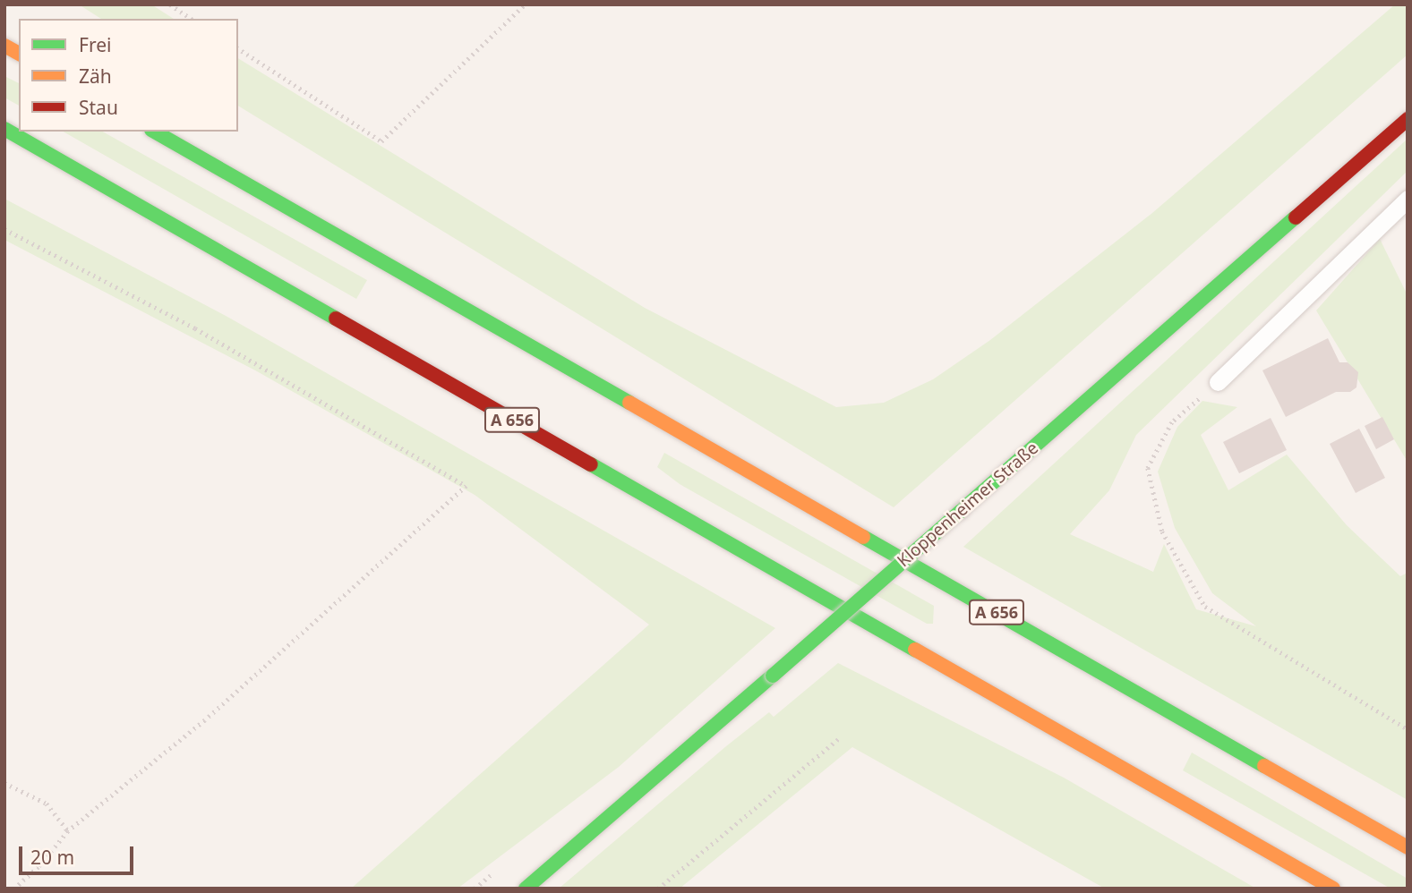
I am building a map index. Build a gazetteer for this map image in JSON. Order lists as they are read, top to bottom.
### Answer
{
  "streets": {
    "main road": ["A 656", "Kloppenheimer Straße"]
  },
  "legend": ["Frei", "Zäh", "Stau"],
  "scale_bar": "20 m"
}
